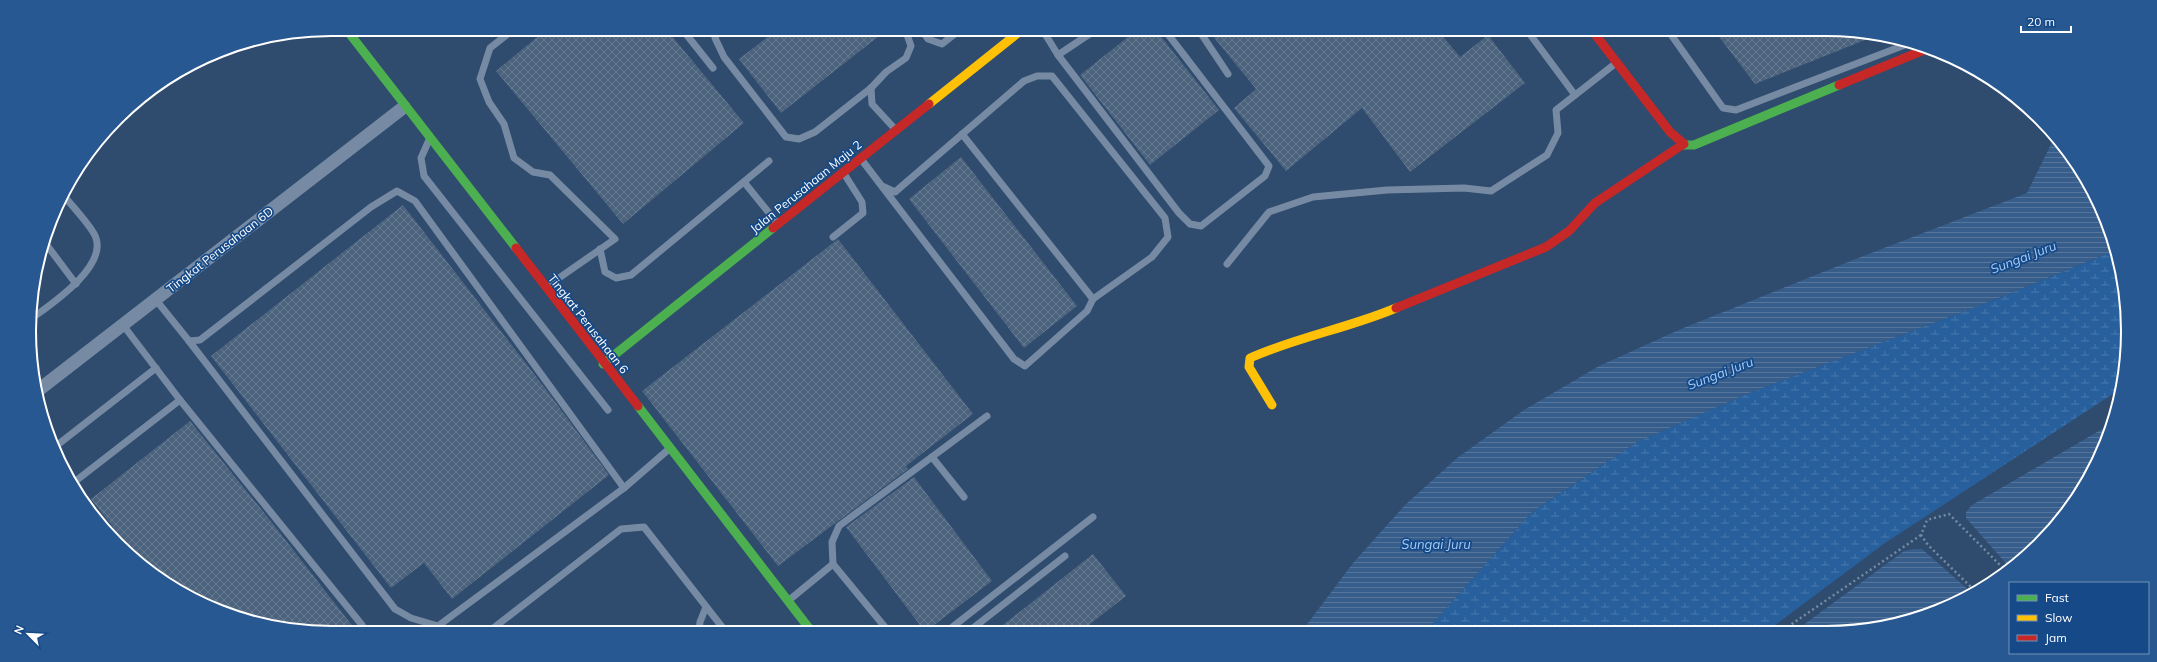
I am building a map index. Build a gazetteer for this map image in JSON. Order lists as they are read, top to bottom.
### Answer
{
  "streets": {
    "street": ["Jalan Perusahaan Maju 2", "Tingkat Perusahaan 6D", "Tingkat Perusahaan 6"]
  },
  "crossings": [
    ["Jalan Perusahaan Maju 2", "Tingkat Perusahaan 6"],
    ["Tingkat Perusahaan 6D", "Tingkat Perusahaan 6"]
  ],
  "water": ["Sungai Juru"],
  "legend": ["Fast", "Slow", "Jam"],
  "scale_bar": "20 m",
  "north": "top left"
}
